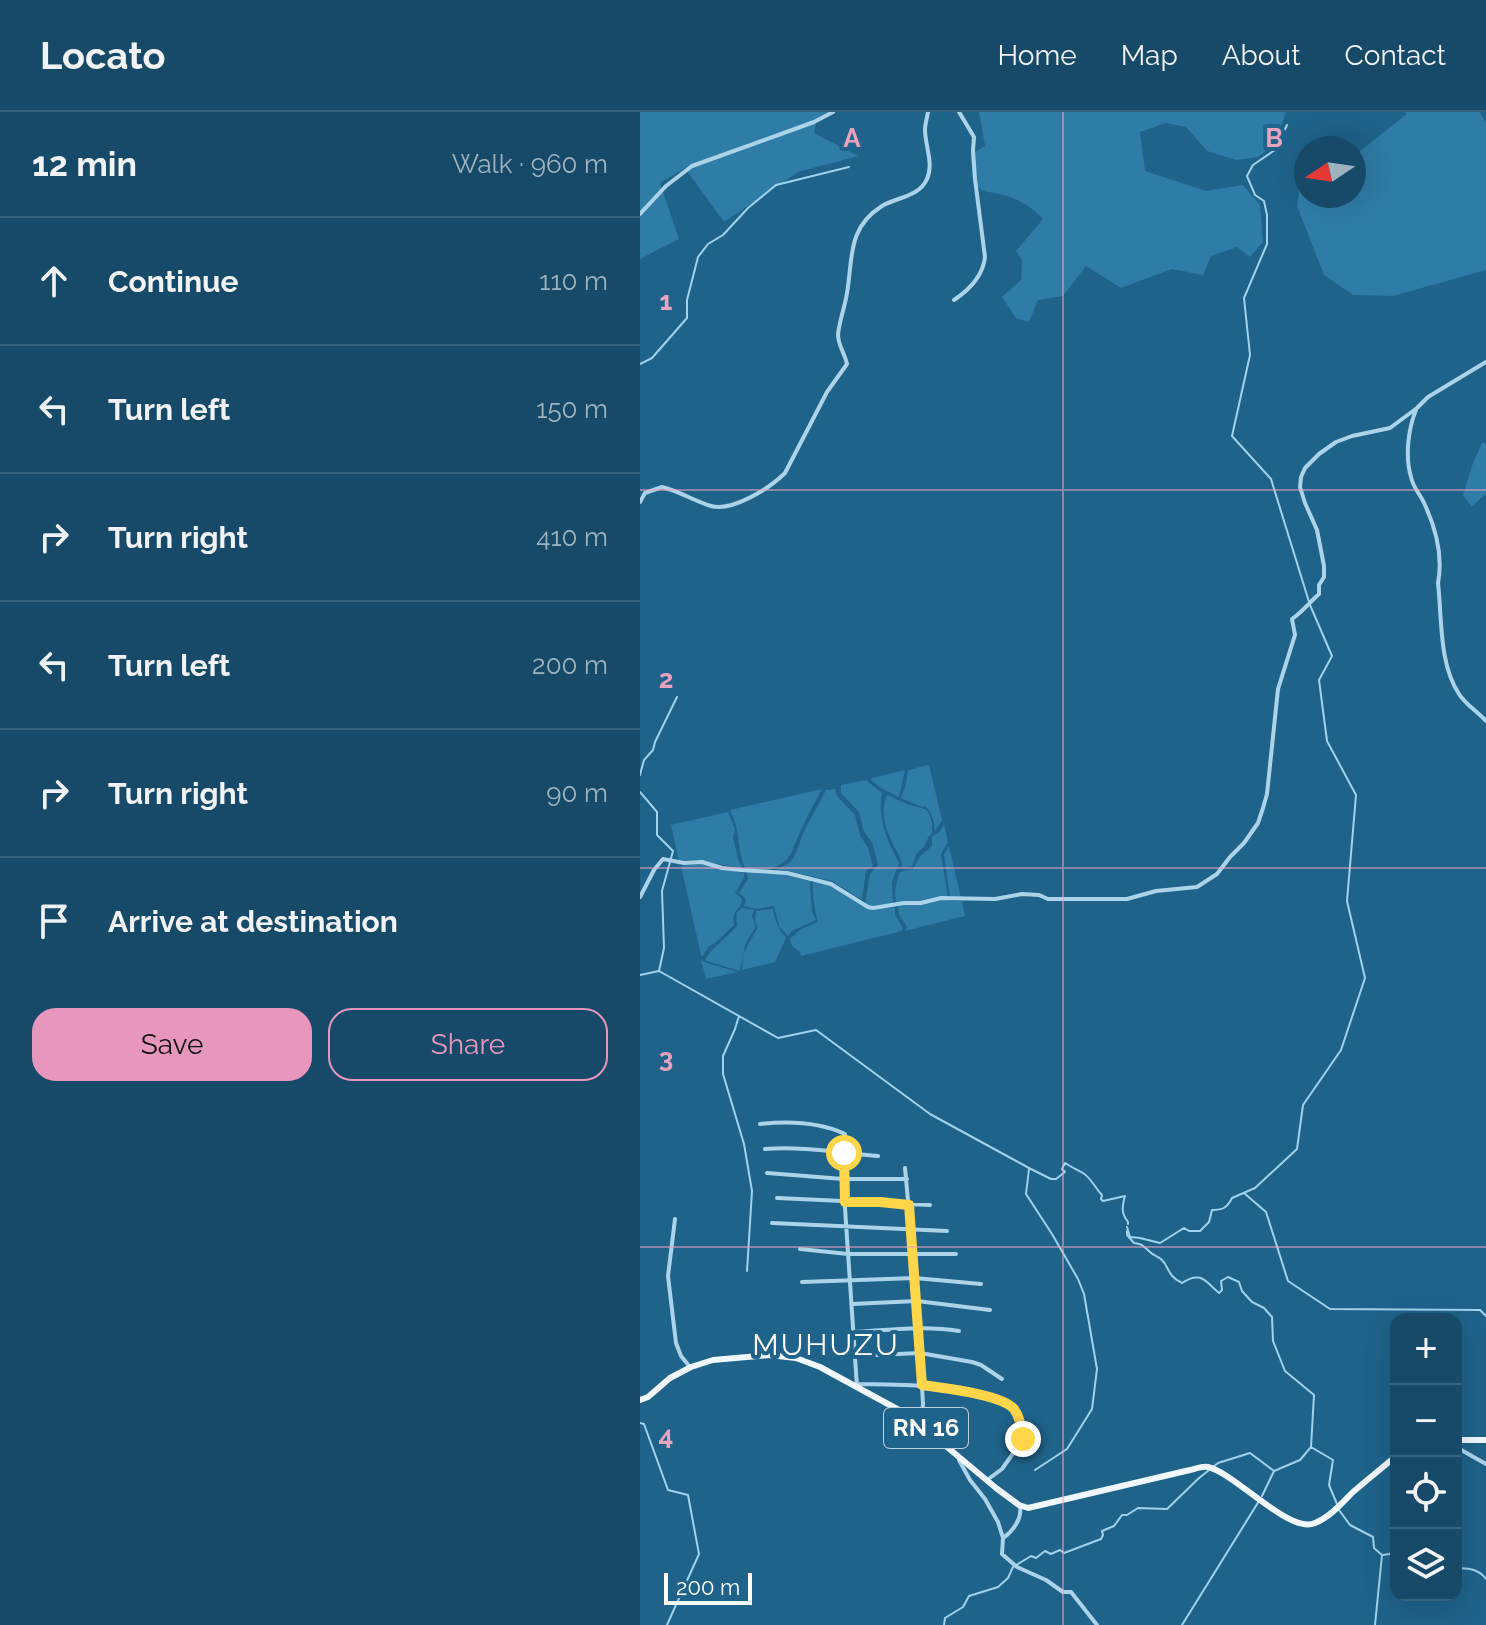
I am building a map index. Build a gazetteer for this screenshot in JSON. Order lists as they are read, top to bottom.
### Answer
{
  "streets": {
    "main road": ["RN 16"]
  },
  "districts": ["MUHUZU"],
  "scale_bar": "200 m",
  "north": "left",
  "page": {
    "header": "Locato",
    "nav": [
      "Home",
      "Map",
      "About",
      "Contact"
    ],
    "heading": ["12 min", "Walk · 960 m"],
    "list": [
      ["Continue", "110 m"],
      ["Turn left", "150 m"],
      ["Turn right", "410 m"],
      ["Turn left", "200 m"],
      ["Turn right", "90 m"],
      "Arrive at destination"
    ],
    "buttons": ["Save", "Share"],
    "map_buttons": ["+", "−"],
    "scale": "200 m"
  },
  "grid": {
    "columns": ["A", "B"],
    "rows": [
      "1",
      "2",
      "3",
      "4"
    ]
  }
}
